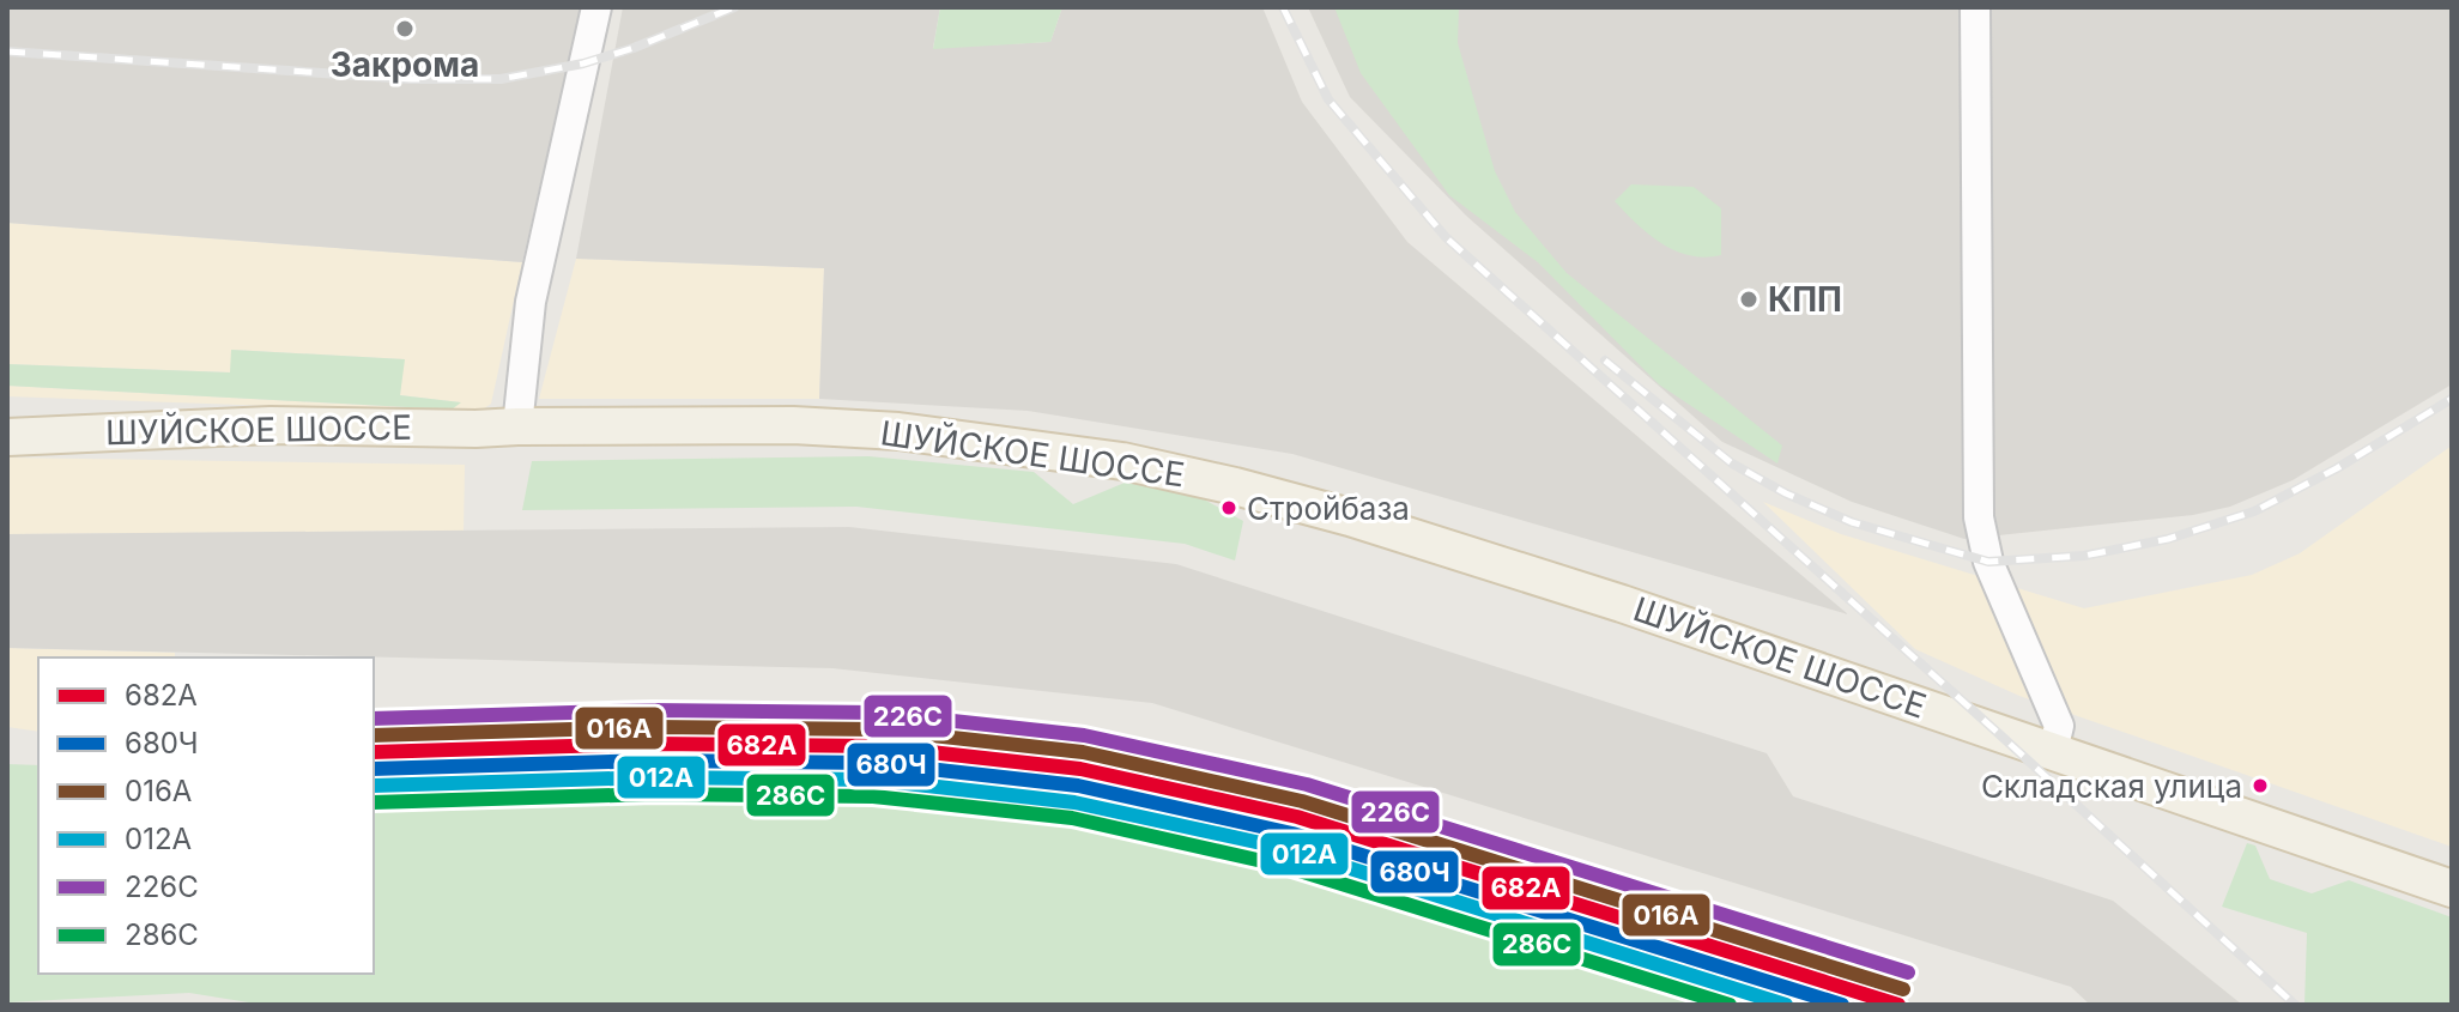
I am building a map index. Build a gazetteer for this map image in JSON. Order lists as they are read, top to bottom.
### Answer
{
  "streets": {
    "main road": ["ШУЙСКОЕ ШОССЕ"]
  },
  "places": [
    "Закрома",
    "КПП",
    "Стройбаза",
    "Складская улица"
  ],
  "lines": [
    "transit line 226С",
    "transit line 016А",
    "transit line 682А",
    "transit line 680Ч",
    "transit line 012А",
    "transit line 286С"
  ],
  "legend": [
    "682А",
    "680Ч",
    "016А",
    "012А",
    "226С",
    "286С"
  ]
}
